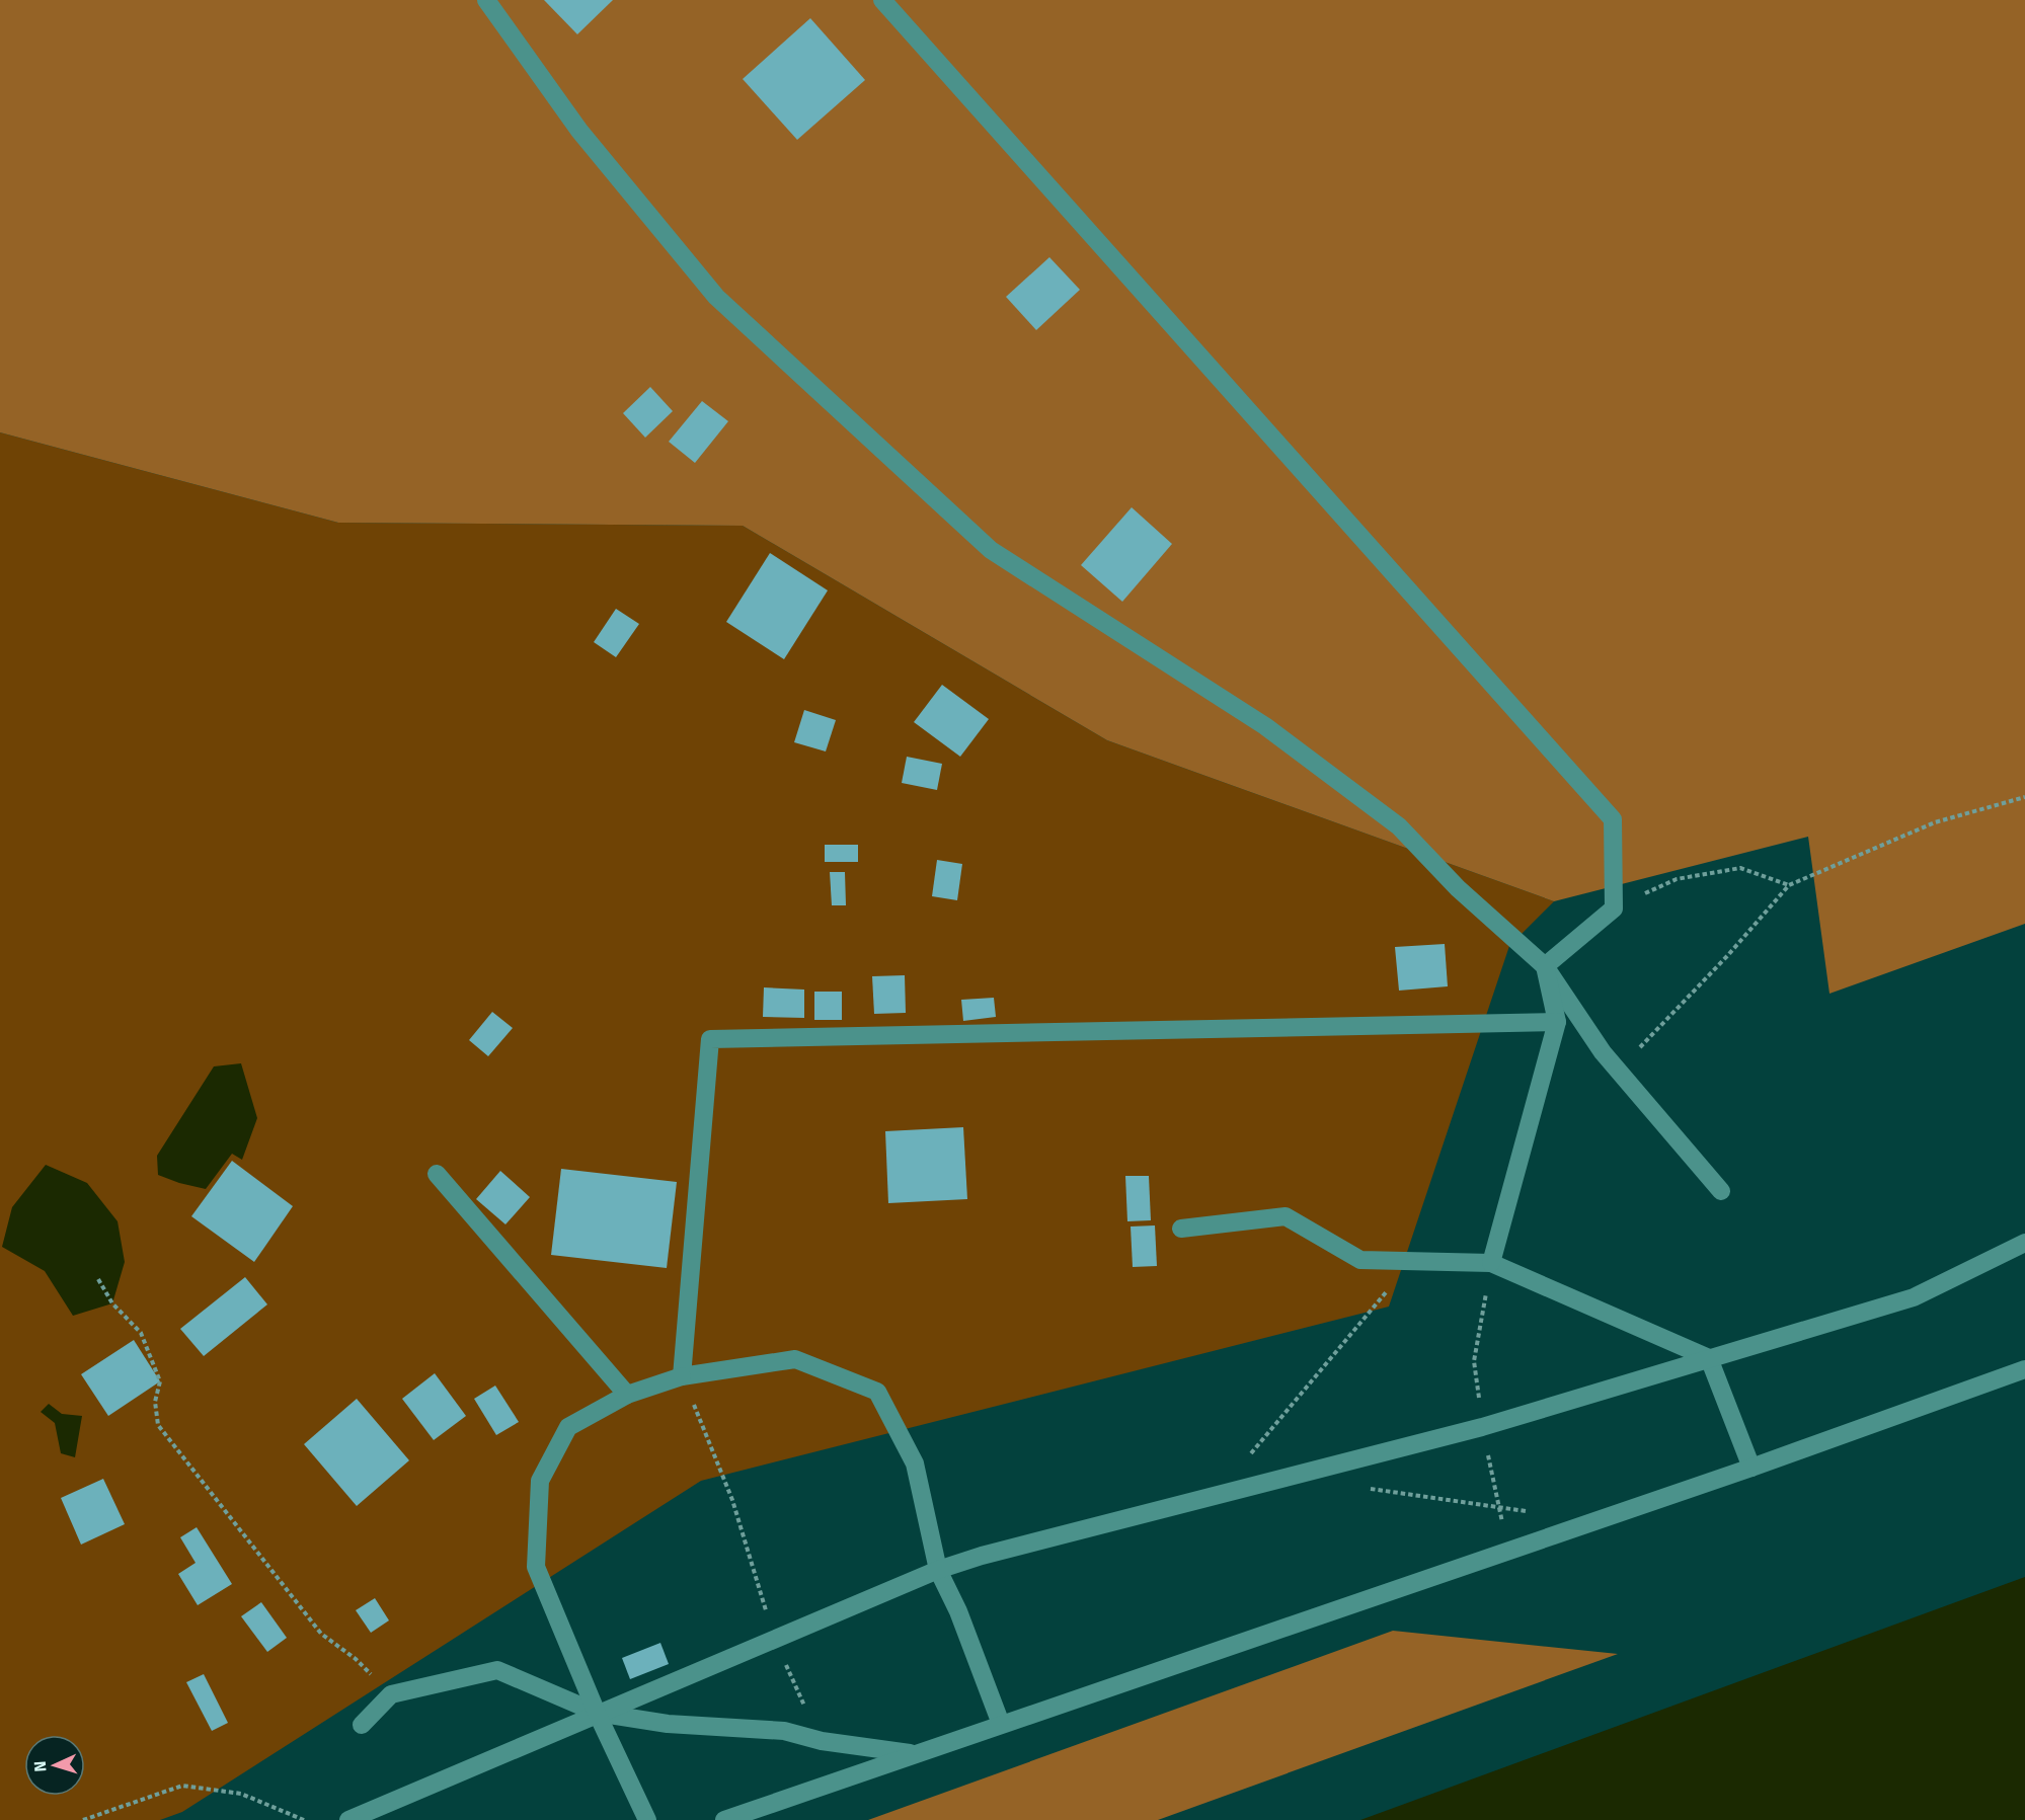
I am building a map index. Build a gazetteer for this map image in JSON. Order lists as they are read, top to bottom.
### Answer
{
  "north": "left"
}
